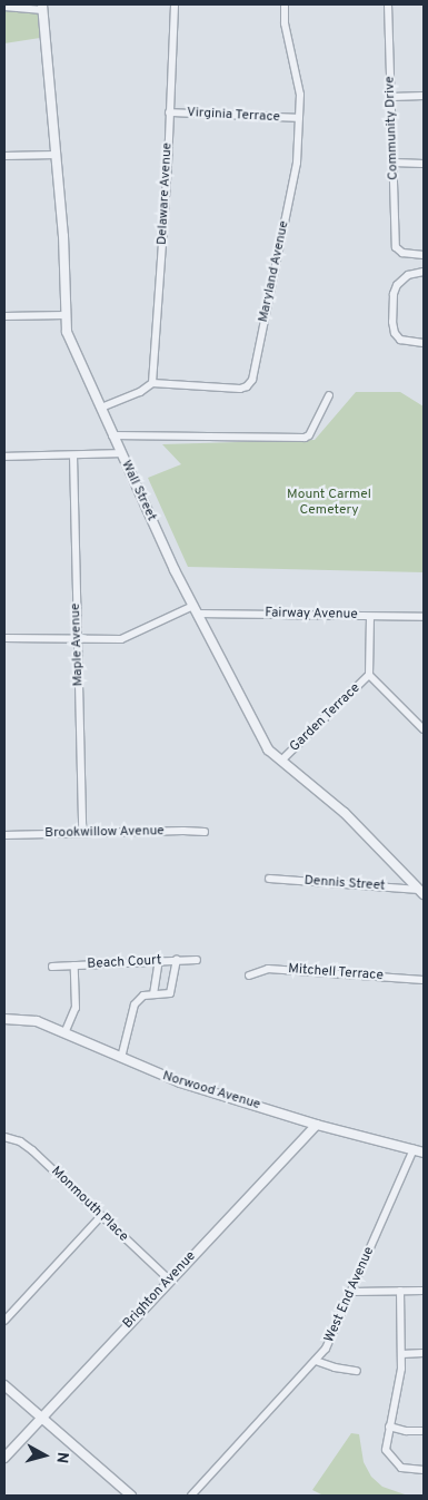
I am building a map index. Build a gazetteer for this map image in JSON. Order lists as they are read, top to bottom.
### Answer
{
  "streets": {
    "street": [
      "Virginia Terrace",
      "Community Drive",
      "Delaware Avenue",
      "Maryland Avenue",
      "Wall Street",
      "Fairway Avenue",
      "Maple Avenue",
      "Garden Terrace",
      "Brookwillow Avenue",
      "Dennis Street",
      "Beach Court",
      "Mitchell Terrace",
      "Norwood Avenue",
      "Monmouth Place",
      "Brighton Avenue",
      "West End Avenue"
    ]
  },
  "crossings": [
    ["Virginia Terrace", "Delaware Avenue"],
    ["Virginia Terrace", "Maryland Avenue"],
    ["Delaware Avenue", "Maryland Avenue"],
    ["Wall Street", "Fairway Avenue"],
    ["Wall Street", "Garden Terrace"],
    ["Wall Street", "Dennis Street"],
    ["Maple Avenue", "Brookwillow Avenue"],
    ["Norwood Avenue", "Brighton Avenue"],
    ["Norwood Avenue", "West End Avenue"],
    ["Monmouth Place", "Brighton Avenue"]
  ],
  "parks": ["Mount Carmel Cemetery"],
  "north": "right"
}
